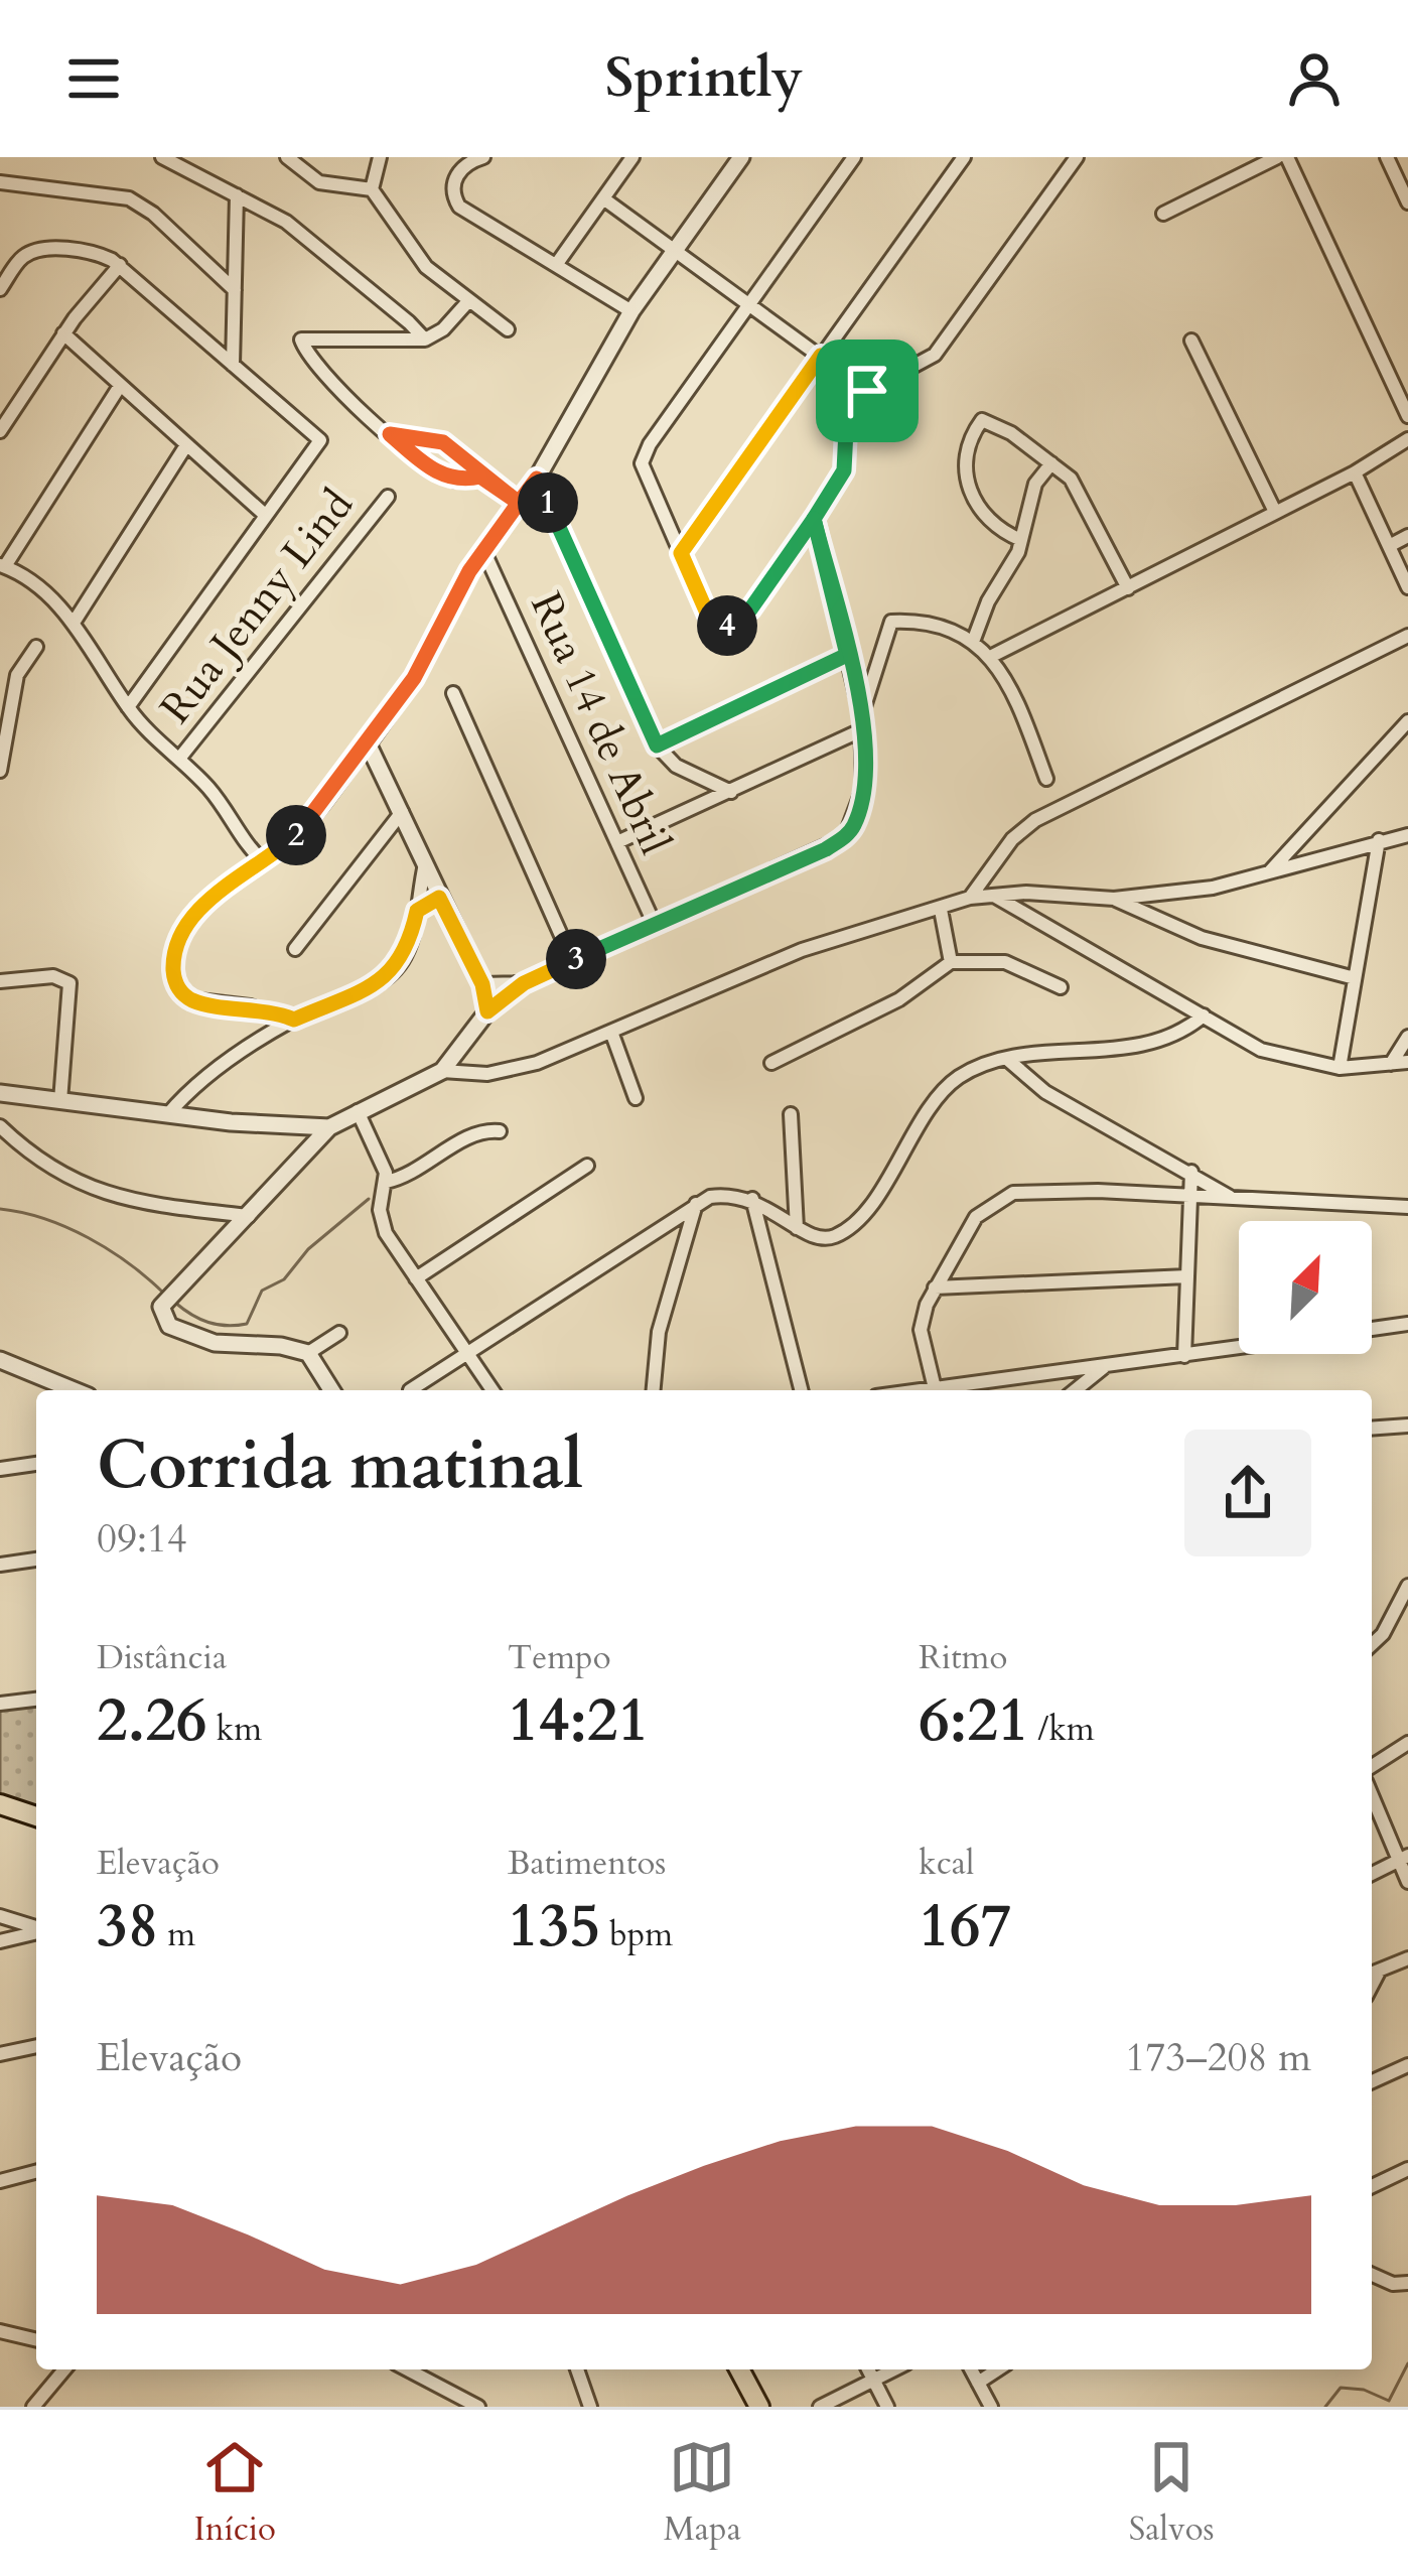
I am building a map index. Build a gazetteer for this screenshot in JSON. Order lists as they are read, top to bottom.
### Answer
{
  "streets": {
    "street": ["Rua Jenny Lind", "Rua 14 de Abril"]
  },
  "north": "top right",
  "page": {
    "header": "Sprintly",
    "pins": [
      "1",
      "4",
      "2",
      "3"
    ],
    "heading": ["Corrida matinal", "09:14"],
    "stats": [
      ["Distância", "2.26 km"],
      ["Tempo", "14:21"],
      ["Ritmo", "6:21 /km"],
      ["Elevação", "38 m"],
      ["Batimentos", "135 bpm"],
      ["kcal", "167"]
    ],
    "chart": ["Elevação", "173–208 m"],
    "tabs": ["Início", "Mapa", "Salvos"]
  }
}
